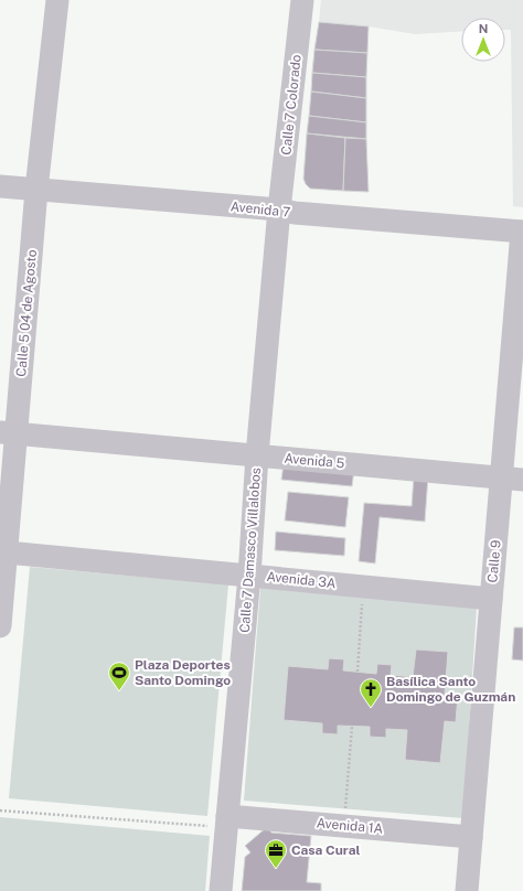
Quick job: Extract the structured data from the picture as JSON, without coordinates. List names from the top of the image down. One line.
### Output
{"streets":{"street":["Calle 7 Colorado","Avenida 7","Calle 5 04 de Agosto","Avenida 5","Calle 7 Damasco Villalobos","Calle 9","Avenida 3A","Avenida 1A"]},"crossings":[["Calle 7 Colorado","Avenida 7"],["Calle 7 Colorado","Calle 7 Damasco Villalobos"],["Avenida 7","Calle 5 04 de Agosto"],["Avenida 7","Calle 7 Damasco Villalobos"],["Avenida 7","Calle 9"],["Calle 5 04 de Agosto","Avenida 5"],["Calle 5 04 de Agosto","Avenida 3A"],["Avenida 5","Calle 7 Damasco Villalobos"],["Avenida 5","Calle 9"],["Calle 7 Damasco Villalobos","Avenida 3A"],["Calle 7 Damasco Villalobos","Avenida 1A"],["Calle 9","Avenida 3A"],["Calle 9","Avenida 1A"]],"places":{"sports":["Plaza Deportes Santo Domingo"],"church":["Basílica Santo Domingo de Guzmán"],"office":["Casa Cural"]},"north":"top"}
